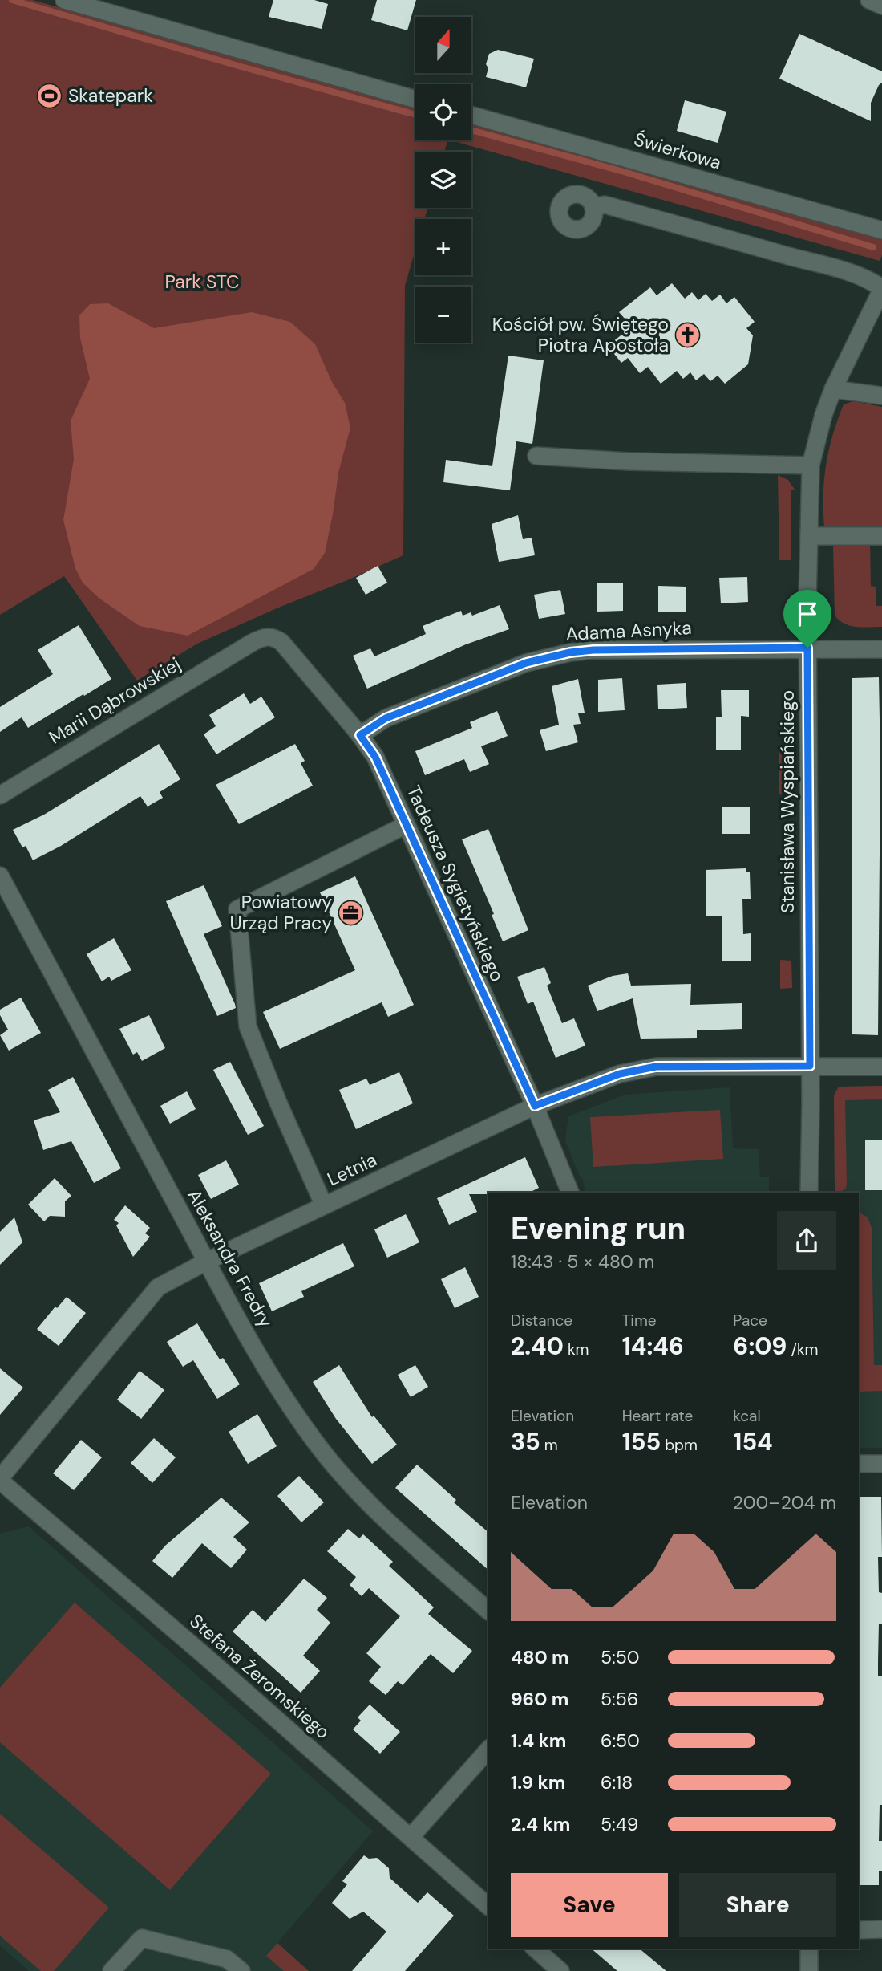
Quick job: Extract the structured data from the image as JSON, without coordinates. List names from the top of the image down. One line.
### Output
{"streets":{"street":["Świerkowa","Adama Asnyka","Marii Dąbrowskiej","Stanisława Wyspiańskiego","Tadeusza Sygietyńskiego","Letnia","Aleksandra Fredry","Stefana Żeromskiego"]},"crossings":[["Adama Asnyka","Stanisława Wyspiańskiego"],["Adama Asnyka","Tadeusza Sygietyńskiego"],["Marii Dąbrowskiej","Tadeusza Sygietyńskiego"],["Stanisława Wyspiańskiego","Letnia"],["Tadeusza Sygietyńskiego","Letnia"],["Letnia","Aleksandra Fredry"],["Letnia","Stefana Żeromskiego"]],"parks":["Park STC"],"places":{"sports":["Skatepark"],"church":["Kościół pw. Świętego Piotra Apostoła"],"office":["Powiatowy Urząd Pracy"]},"north":"top","page":{"map_buttons":["+","−"],"heading":["Evening run","18:43 · 5 × 480 m"],"stats":[["Distance","2.40 km"],["Time","14:46"],["Pace","6:09 /km"],["Elevation","35 m"],["Heart rate","155 bpm"],["kcal","154"]],"chart":["Elevation","200–204 m"],"list":[{"name":"480 m","note":"5:50"},{"name":"960 m","note":"5:56"},{"name":"1.4 km","note":"6:50"},{"name":"1.9 km","note":"6:18"},{"name":"2.4 km","note":"5:49"}],"buttons":["Save","Share"]}}
